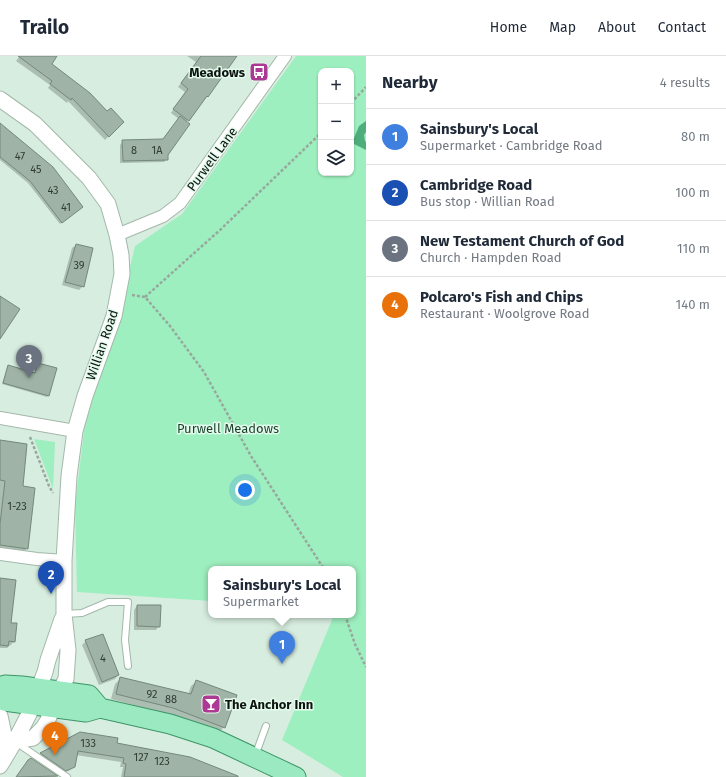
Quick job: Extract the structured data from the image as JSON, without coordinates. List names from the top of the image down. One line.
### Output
{"streets":{"street":["Purwell Lane","Willian Road"]},"crossings":[["Purwell Lane","Willian Road"]],"parks":["Purwell Meadows"],"places":{"bus stop":["Meadows"],"bar":["The Anchor Inn"]},"house_numbers":["8","1A","47","45","43","41","39","1-23","4","92","88","133","127","123"],"page":{"header":"Trailo","nav":["Home","Map","About","Contact"],"heading":["Nearby","4 results"],"map_buttons":["+","−"],"list":[{"mark":"1","name":"Sainsbury's Local","note":"Supermarket · Cambridge Road","value":"80 m"},{"mark":"2","name":"Cambridge Road","note":"Bus stop · Willian Road","value":"100 m"},{"mark":"3","name":"New Testament Church of God","note":"Church · Hampden Road","value":"110 m"},{"mark":"4","name":"Polcaro's Fish and Chips","note":"Restaurant · Woolgrove Road","value":"140 m"}],"pins":["3","2","1","4"],"popup":["Sainsbury's Local","Supermarket"]}}
